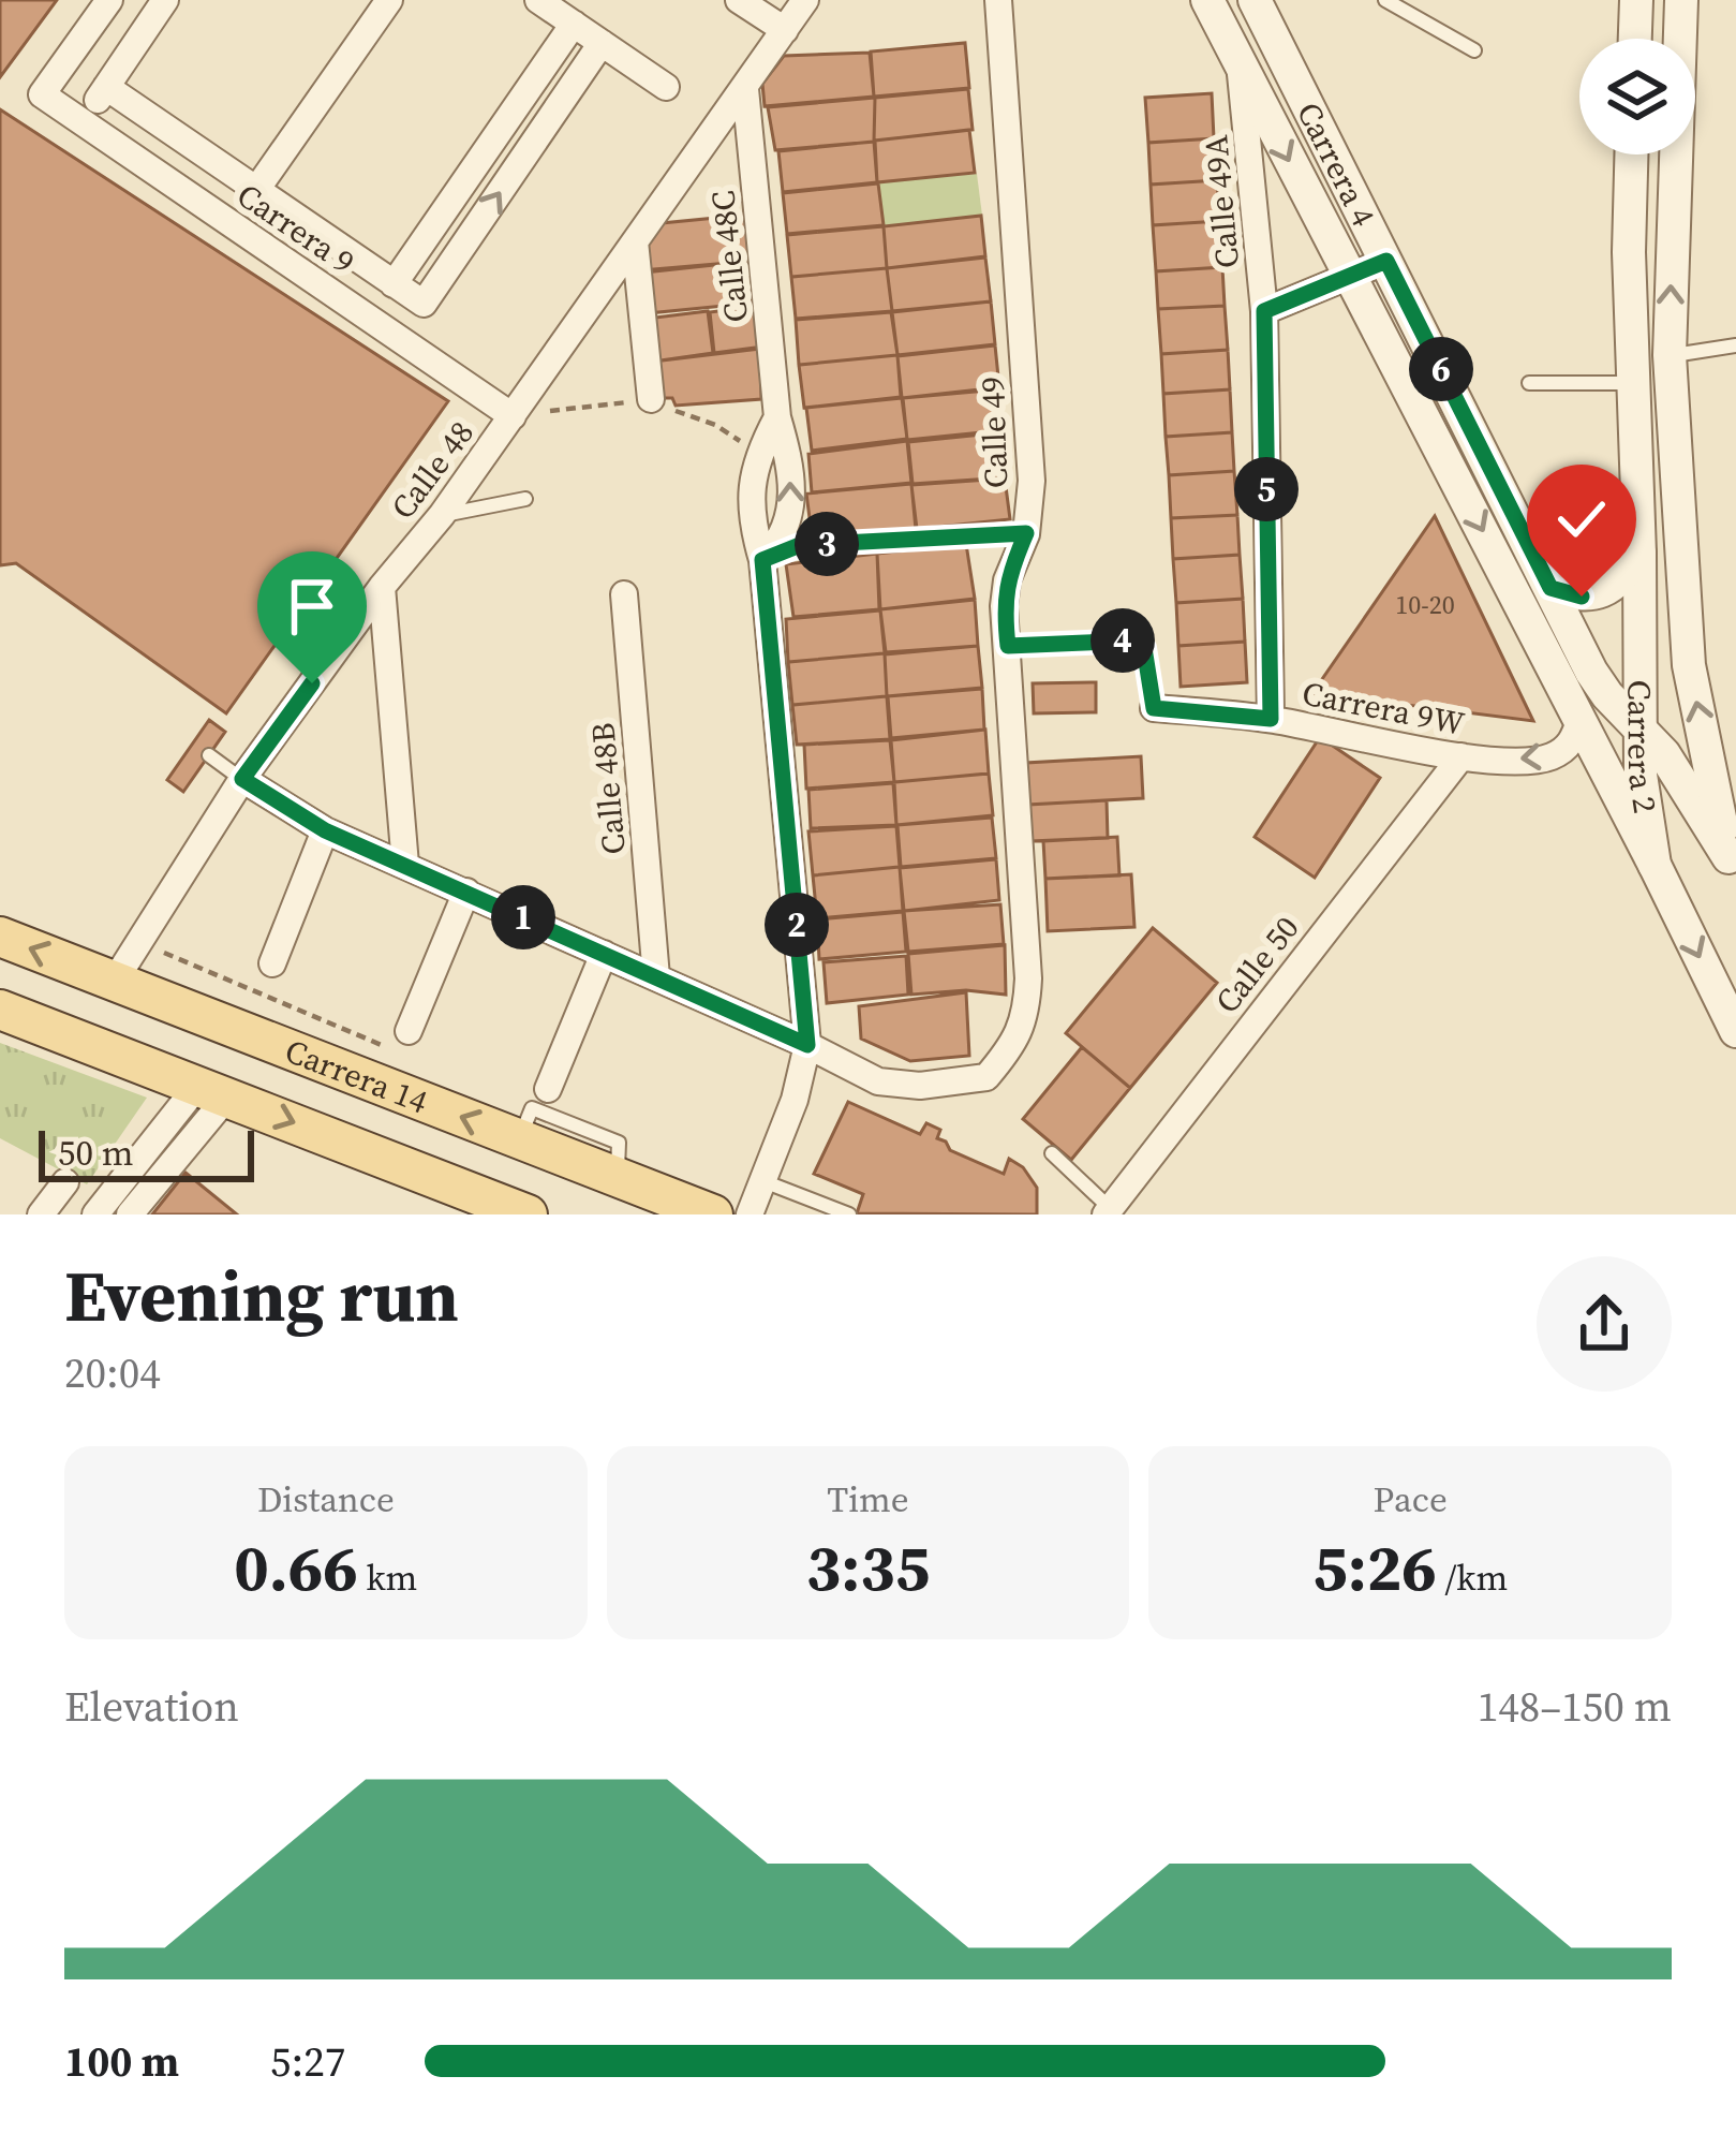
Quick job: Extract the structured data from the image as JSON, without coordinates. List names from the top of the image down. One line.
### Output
{"streets":{"main road":["Carrera 14"],"street":["Carrera 4","Calle 49A","Carrera 9","Calle 48C","Calle 49","Calle 48","Carrera 9W","Carrera 2","Calle 48B","Calle 50"]},"crossings":[["Carrera 4","Carrera 2"],["Calle 49A","Carrera 9W"],["Carrera 9","Calle 48"],["Calle 48C","Calle 49"],["Calle 48C","Calle 48"],["Calle 48","Carrera 14"],["Carrera 9W","Calle 50"]],"house_numbers":["10-20"],"scale_bar":"50 m","page":{"pins":["6","5","3","4","1","2"],"scale":"50 m","heading":["Evening run","20:04"],"stats":[["Distance","0.66 km"],["Time","3:35"],["Pace","5:26 /km"]],"chart":["Elevation","148–150 m"],"list":[{"name":"100 m","note":"5:27"}]}}
